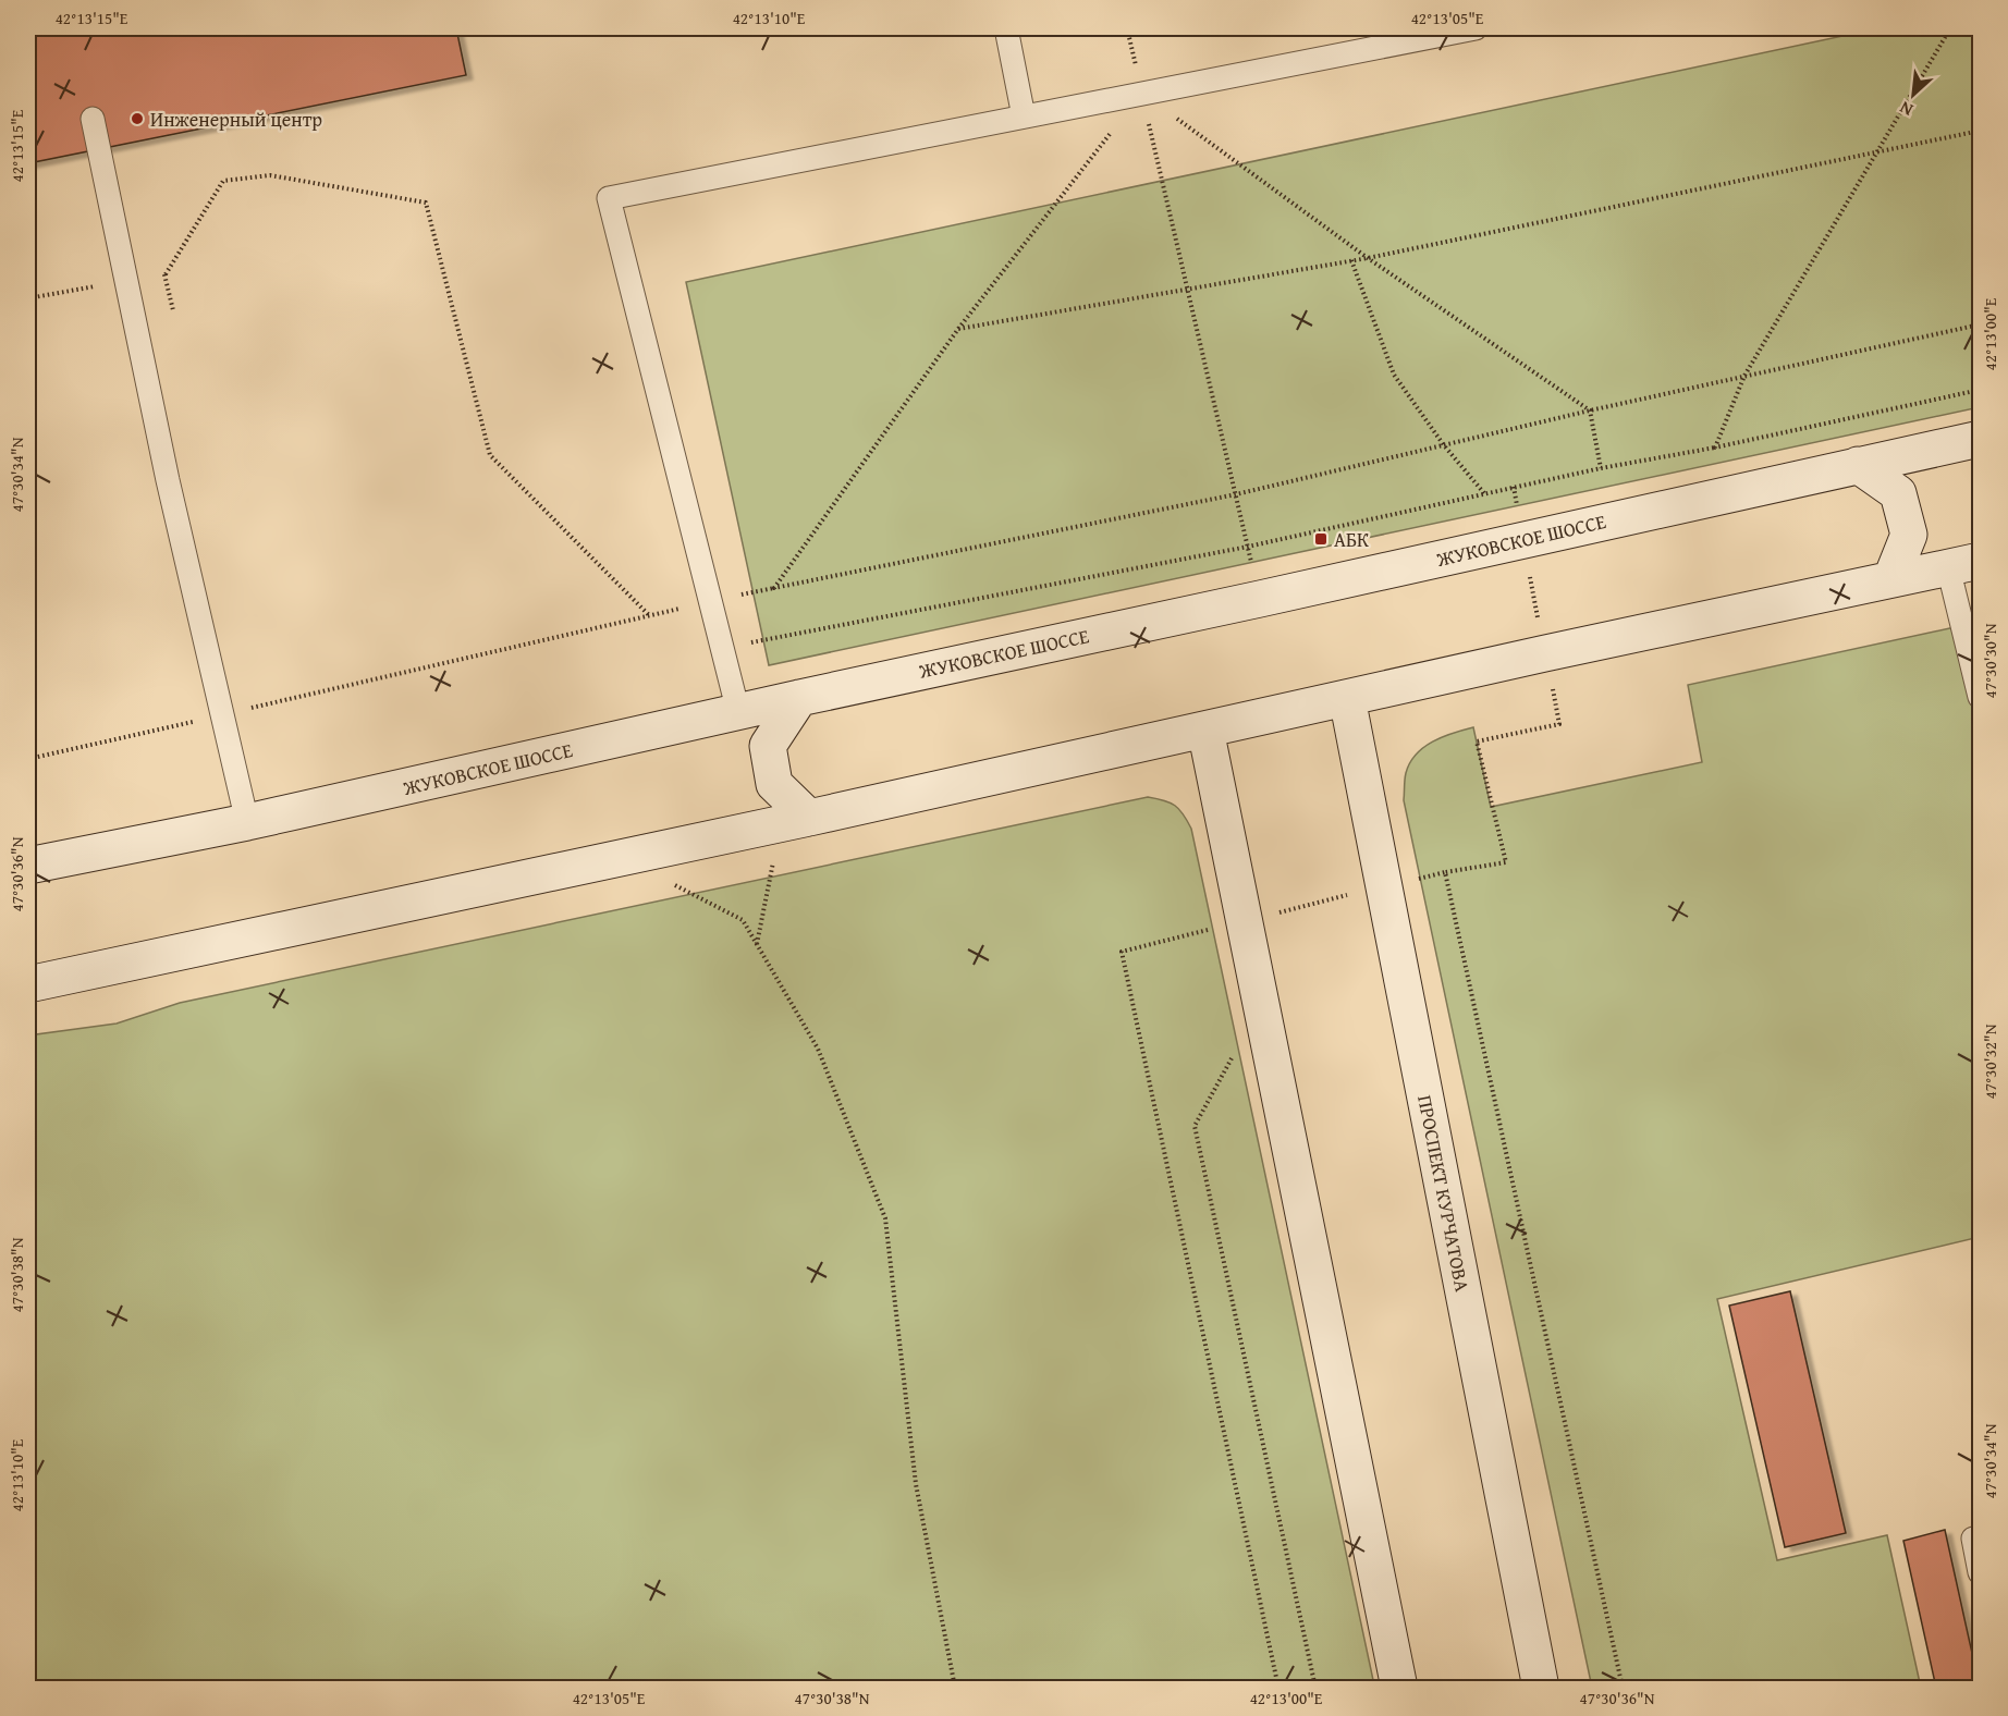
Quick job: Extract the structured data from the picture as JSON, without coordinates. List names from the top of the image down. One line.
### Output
{"streets":{"main road":["ЖУКОВСКОЕ ШОССЕ","ПРОСПЕКТ КУРЧАТОВА"]},"places":{"other":["Инженерный центр"],"transit":["АБК"]},"north":"bottom left","coordinates":["42°13'15\"E","42°13'10\"E","42°13'05\"E","42°13'00\"E","47°30'34\"N","47°30'30\"N","47°30'36\"N","47°30'32\"N","47°30'38\"N"]}
